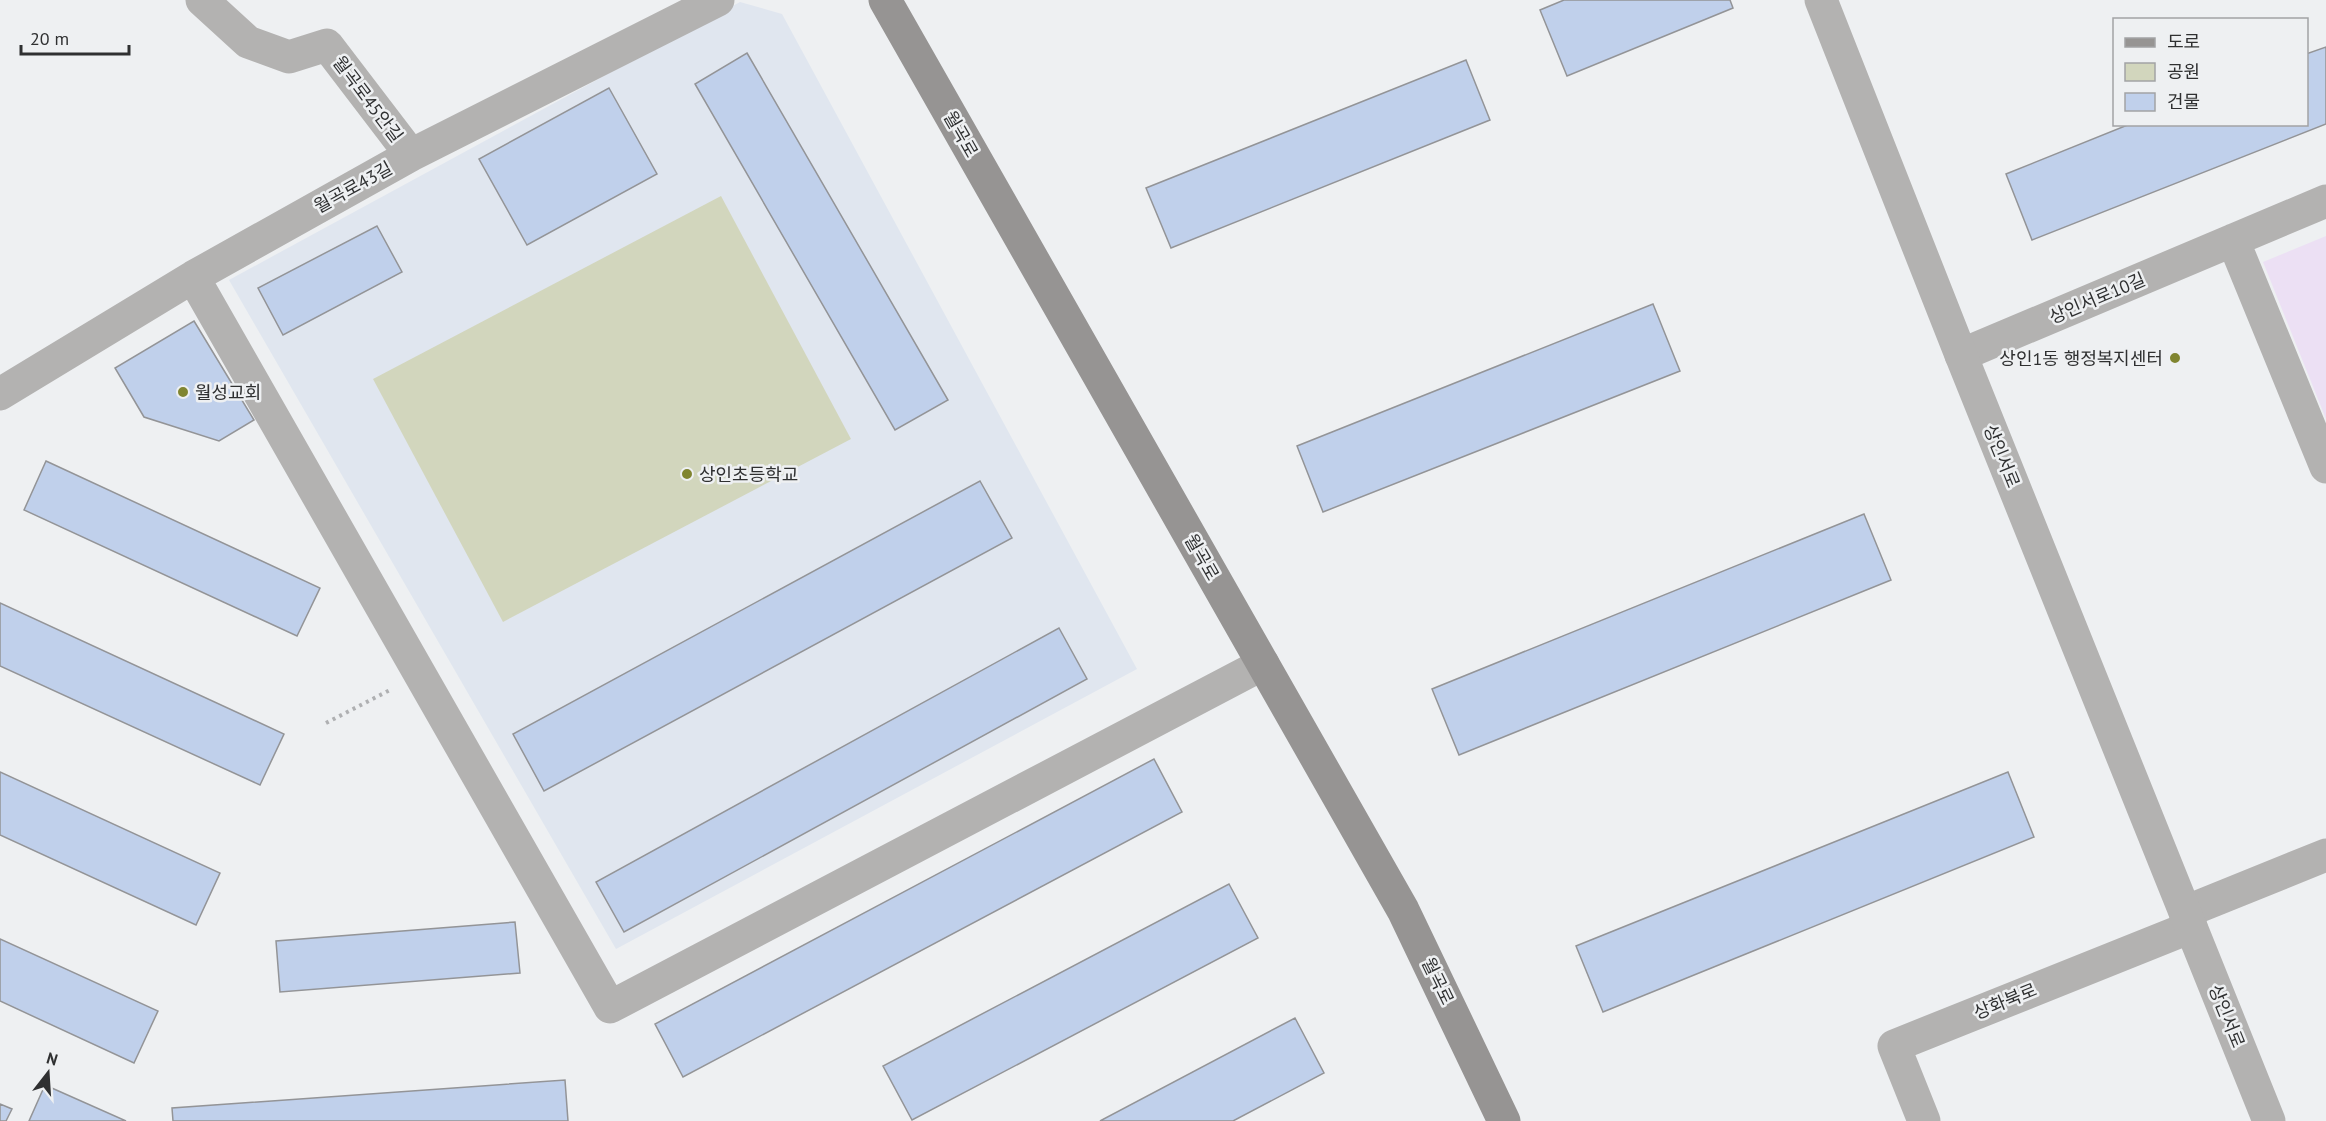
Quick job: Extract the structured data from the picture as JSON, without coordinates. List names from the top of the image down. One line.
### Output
{"streets":{"main road":["월곡로"],"street":["월곡로45안길","월곡로43길","상인서로10길","상인서로","상화북로"]},"crossings":[["월곡로45안길","월곡로43길"],["상인서로10길","상인서로"],["상인서로","상화북로"]],"places":["상인1동 행정복지센터","월성교회","상인초등학교"],"legend":["도로","공원","건물"],"scale_bar":"20 m","north":"top"}
